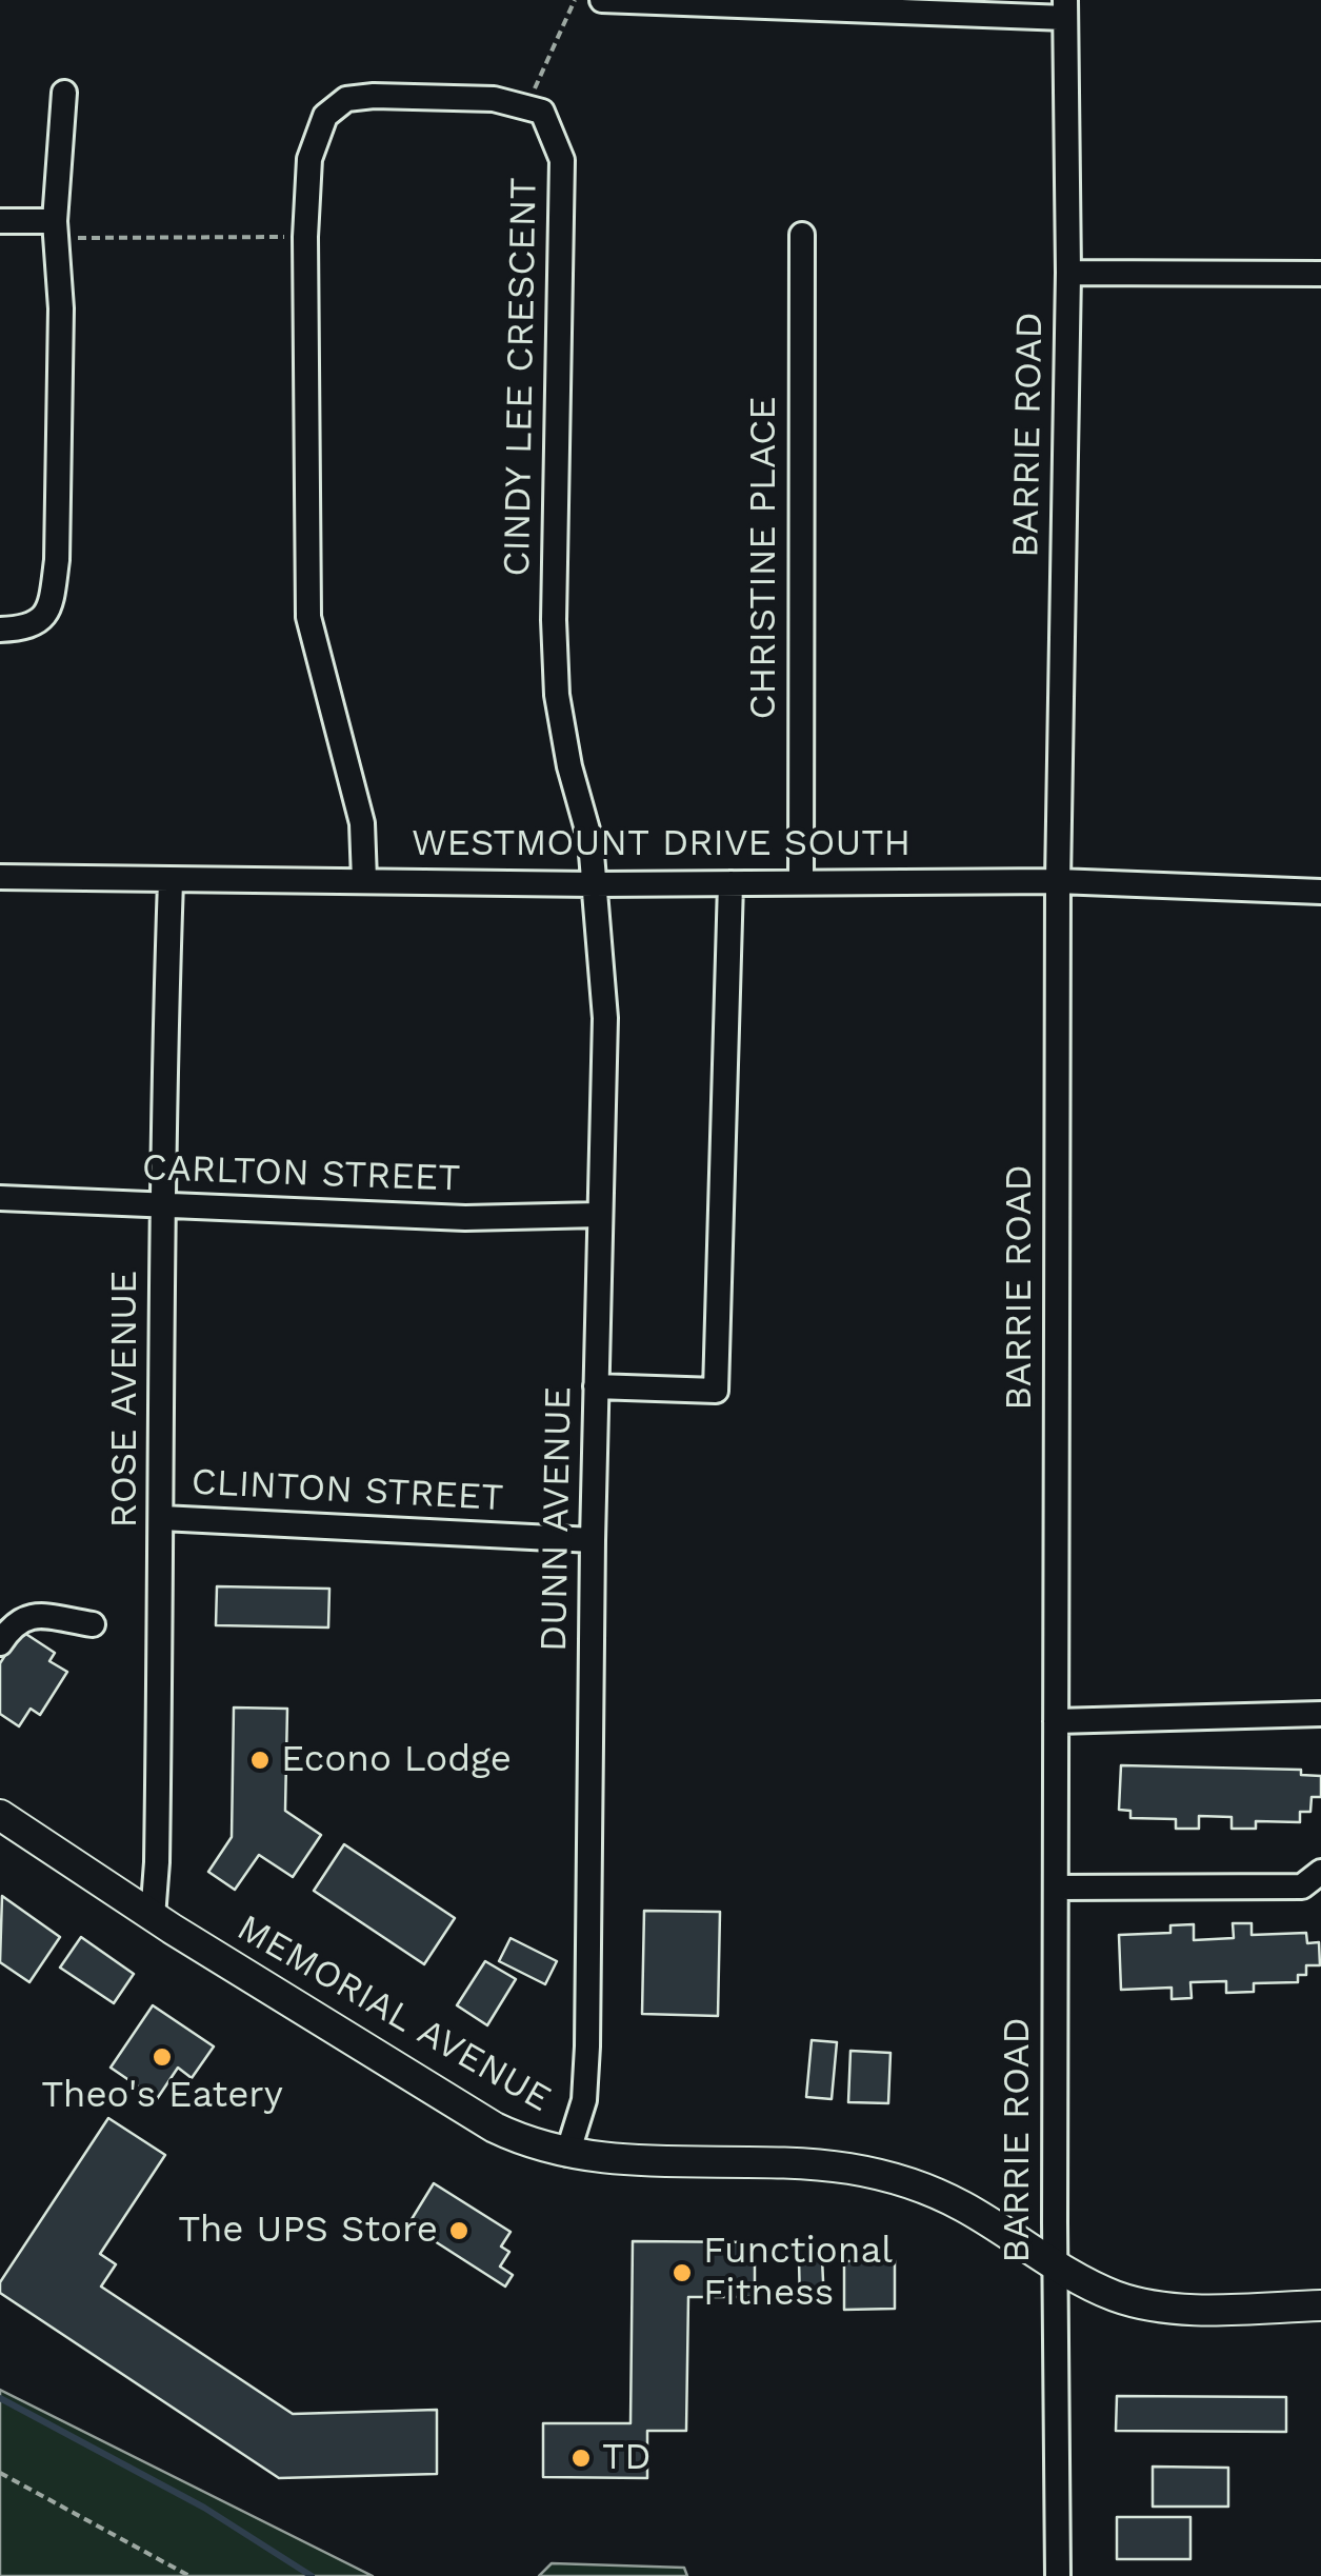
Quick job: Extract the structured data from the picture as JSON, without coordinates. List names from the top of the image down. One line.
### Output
{"streets":{"main road":["MEMORIAL AVENUE"],"street":["CINDY LEE CRESCENT","BARRIE ROAD","CHRISTINE PLACE","WESTMOUNT DRIVE SOUTH","CARLTON STREET","ROSE AVENUE","CLINTON STREET","DUNN AVENUE"]},"crossings":[["CINDY LEE CRESCENT","WESTMOUNT DRIVE SOUTH"],["CINDY LEE CRESCENT","DUNN AVENUE"],["BARRIE ROAD","WESTMOUNT DRIVE SOUTH"],["BARRIE ROAD","MEMORIAL AVENUE"],["CHRISTINE PLACE","WESTMOUNT DRIVE SOUTH"],["WESTMOUNT DRIVE SOUTH","ROSE AVENUE"],["WESTMOUNT DRIVE SOUTH","DUNN AVENUE"],["CARLTON STREET","ROSE AVENUE"],["CARLTON STREET","DUNN AVENUE"],["ROSE AVENUE","CLINTON STREET"],["ROSE AVENUE","MEMORIAL AVENUE"],["CLINTON STREET","DUNN AVENUE"],["DUNN AVENUE","MEMORIAL AVENUE"]],"places":["Econo Lodge","Theo's Eatery","The UPS Store","Functional Fitness","TD"]}
